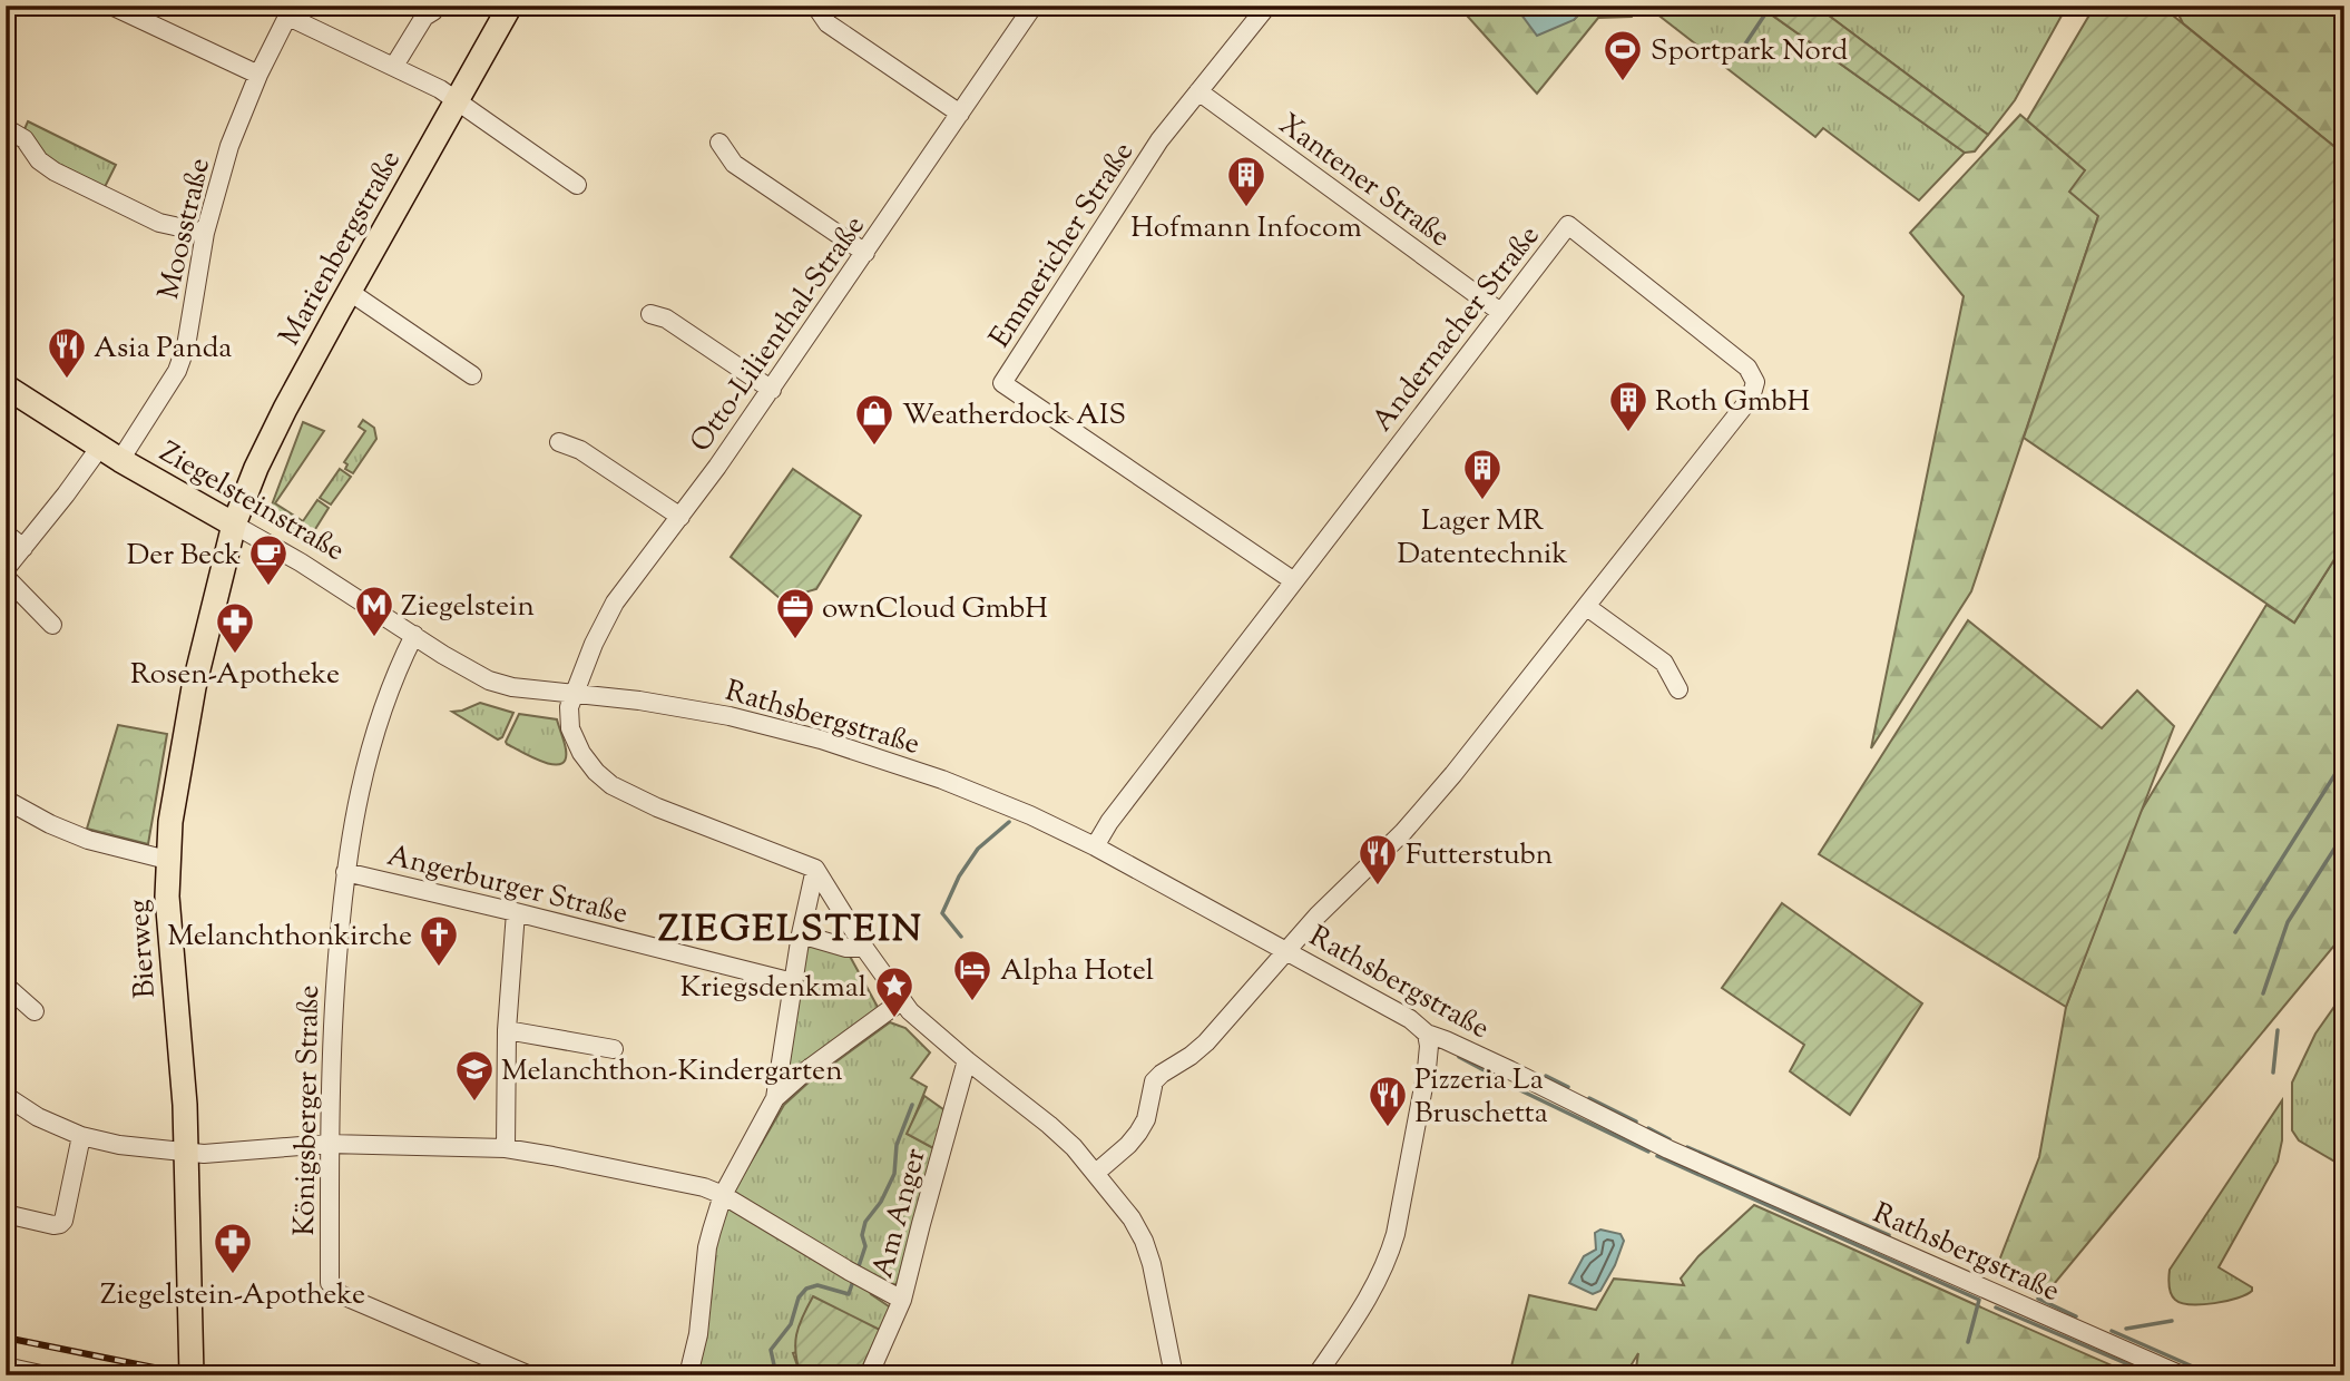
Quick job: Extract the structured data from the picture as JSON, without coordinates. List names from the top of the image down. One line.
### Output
{"streets":{"main road":["Marienbergstraße","Ziegelsteinstraße","Bierweg"],"street":["Xantener Straße","Moosstraße","Emmericher Straße","Andernacher Straße","Otto-Lilienthal-Straße","Rathsbergstraße","Angerburger Straße","Königsberger Straße","Am Anger"]},"crossings":[["Xantener Straße","Emmericher Straße"],["Xantener Straße","Andernacher Straße"],["Moosstraße","Ziegelsteinstraße"],["Emmericher Straße","Andernacher Straße"],["Marienbergstraße","Ziegelsteinstraße"],["Marienbergstraße","Bierweg"],["Andernacher Straße","Rathsbergstraße"],["Otto-Lilienthal-Straße","Ziegelsteinstraße"],["Otto-Lilienthal-Straße","Rathsbergstraße"],["Ziegelsteinstraße","Rathsbergstraße"],["Ziegelsteinstraße","Bierweg"],["Ziegelsteinstraße","Königsberger Straße"],["Angerburger Straße","Königsberger Straße"]],"districts":["ZIEGELSTEIN"],"places":{"sports":["Sportpark Nord"],"building":["Hofmann Infocom","Roth GmbH","Lager MR Datentechnik"],"restaurant":["Asia Panda","Futterstubn","Pizzeria La Bruschetta"],"shop":["Weatherdock AIS"],"cafe":["Der Beck"],"metro station":["Ziegelstein"],"office":["ownCloud GmbH"],"pharmacy":["Rosen-Apotheke","Ziegelstein-Apotheke"],"church":["Melanchthonkirche"],"hotel":["Alpha Hotel"],"place":["Kriegsdenkmal"],"school or university":["Melanchthon-Kindergarten"]}}
